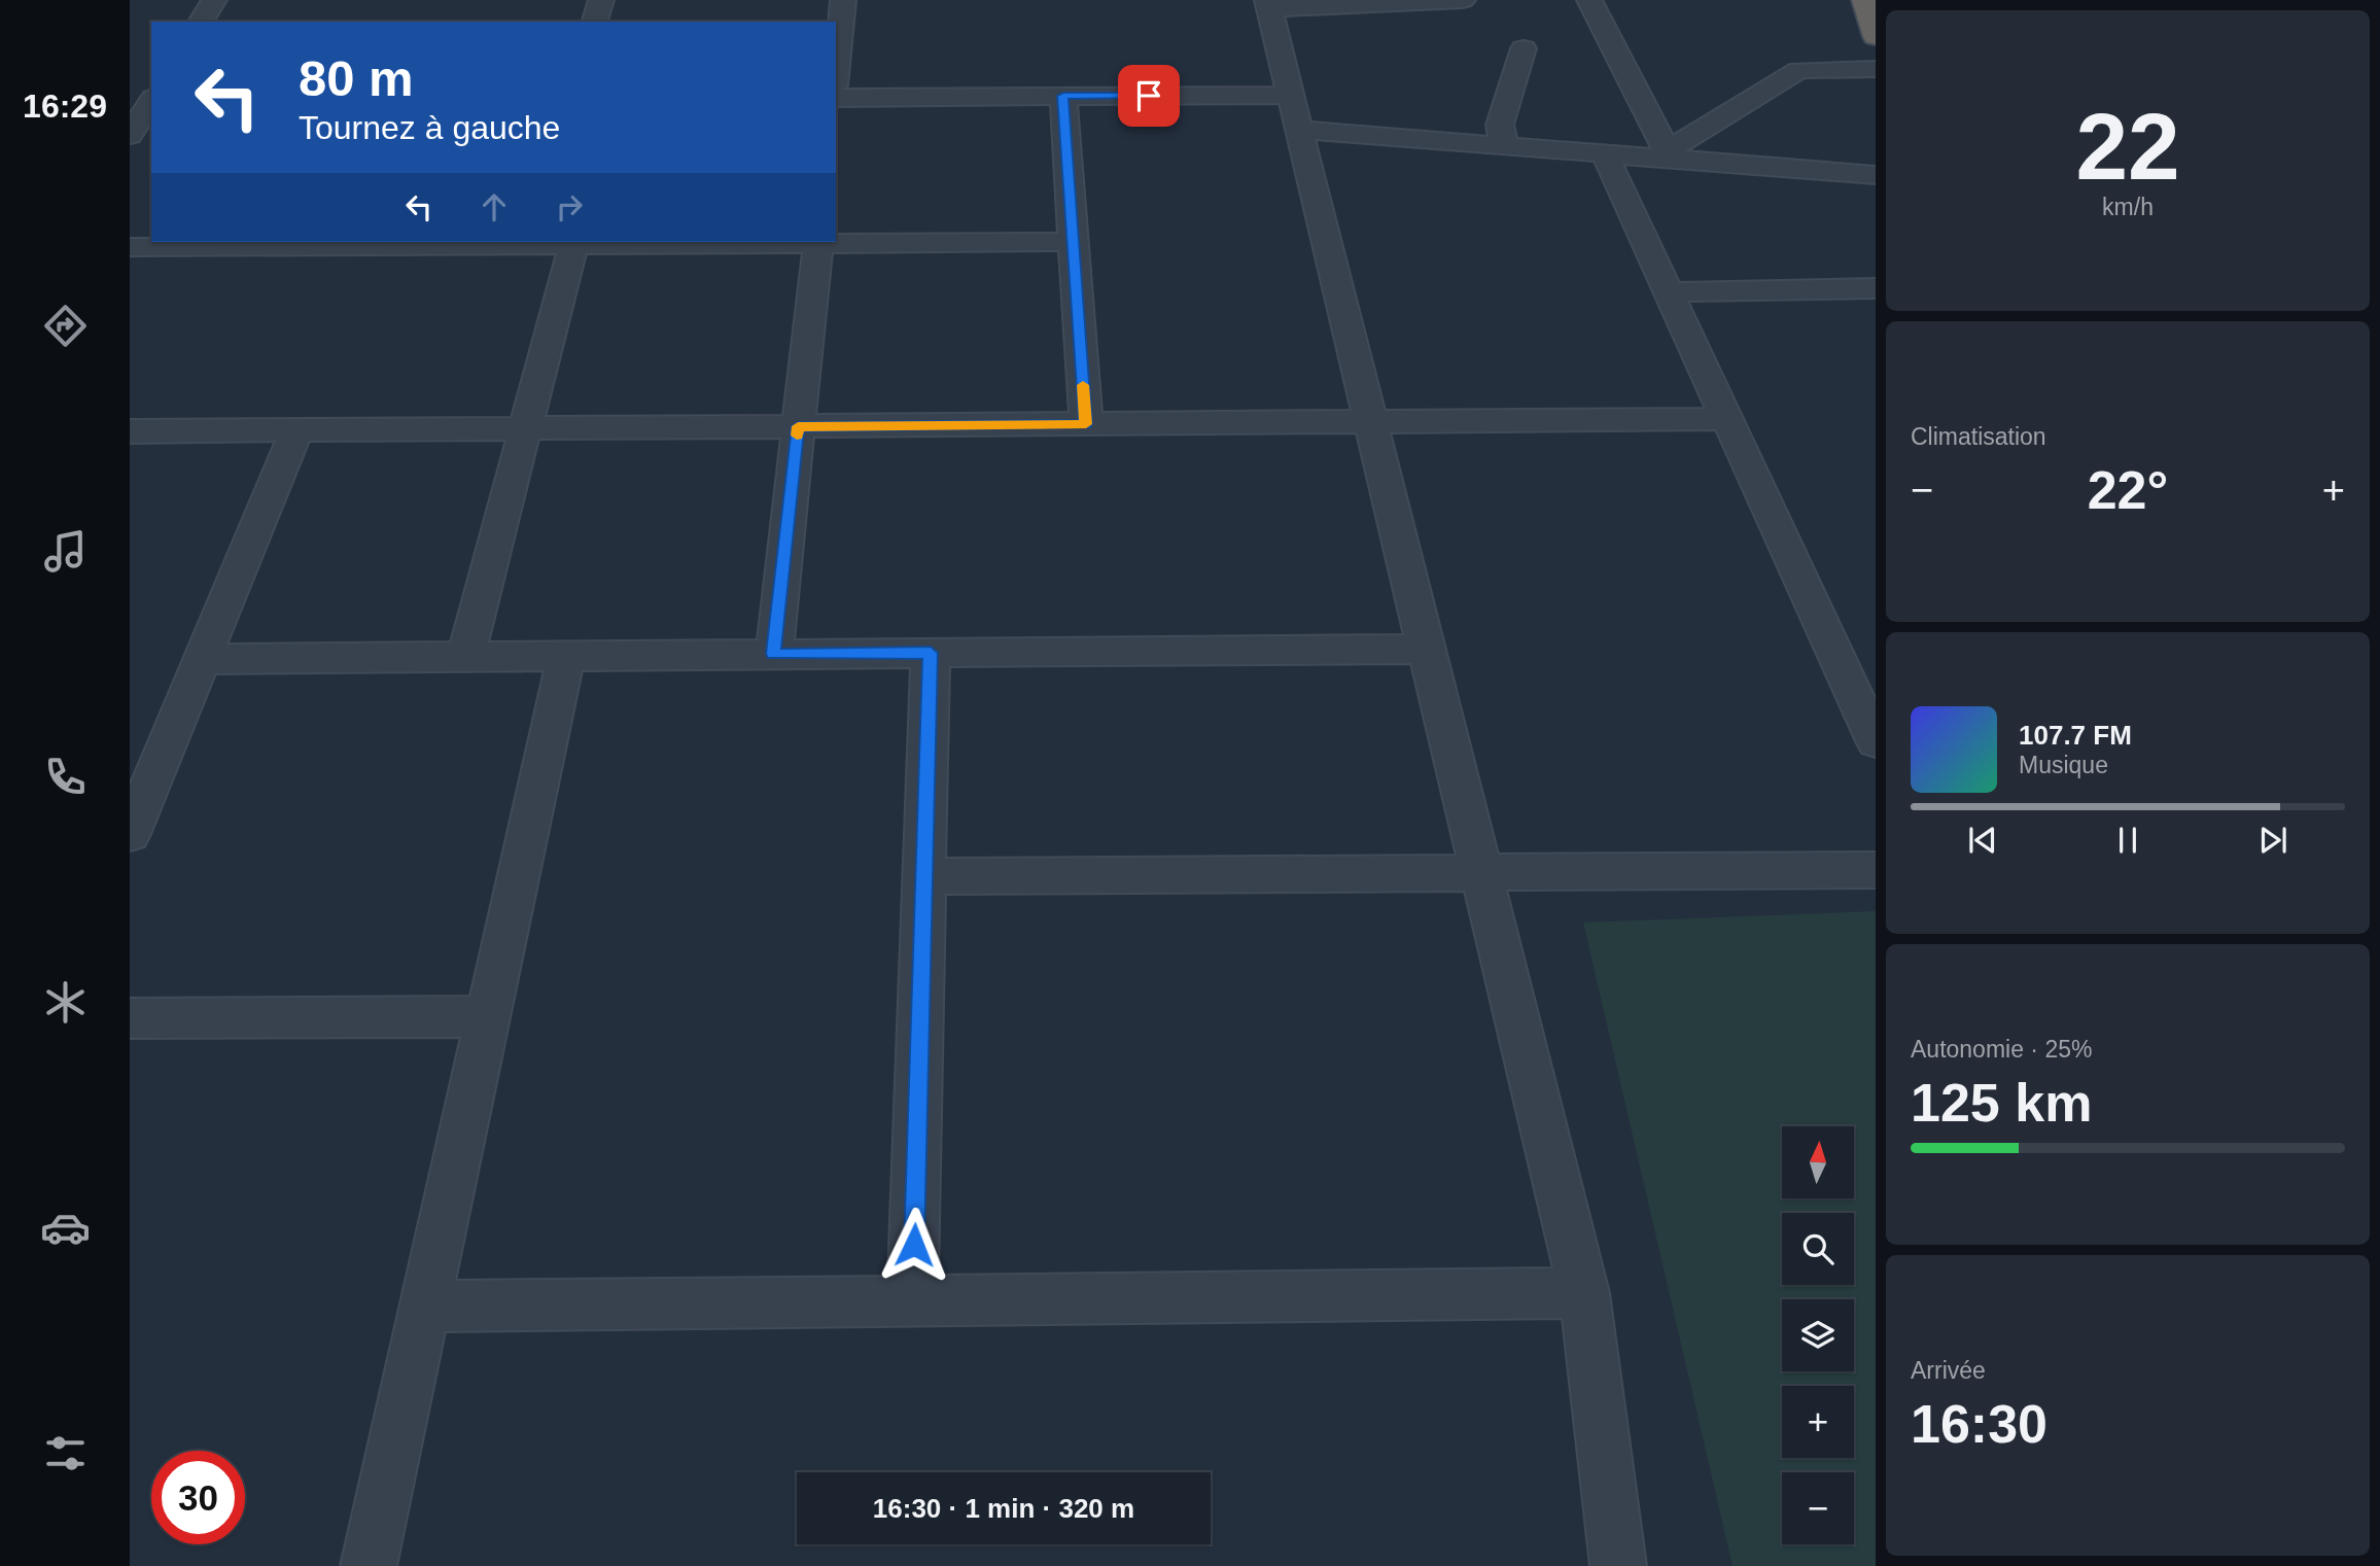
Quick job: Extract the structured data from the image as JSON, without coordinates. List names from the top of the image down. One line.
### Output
{"north":"top","page":{"tabs":"16:29","tile":[["22","km/h"],"Climatisation",["Autonomie · 25%","125 km"],["Arrivée","16:30"]],"turn":["80 m","Tournez à gauche"],"heat":["−","22°","+"],"song":["107.7 FM","Musique"],"map_buttons":["+","−"],"limit":"30","trip":"16:30 · 1 min · 320 m"}}
